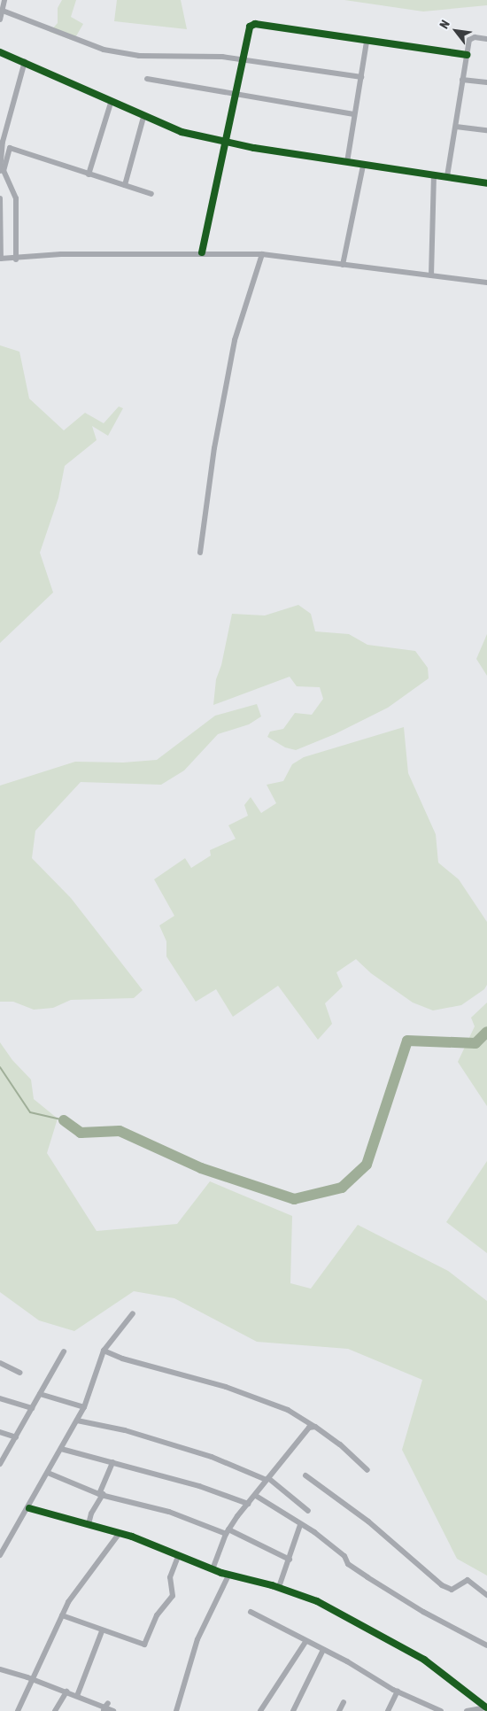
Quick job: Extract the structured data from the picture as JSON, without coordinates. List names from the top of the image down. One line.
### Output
{"north":"top left"}
